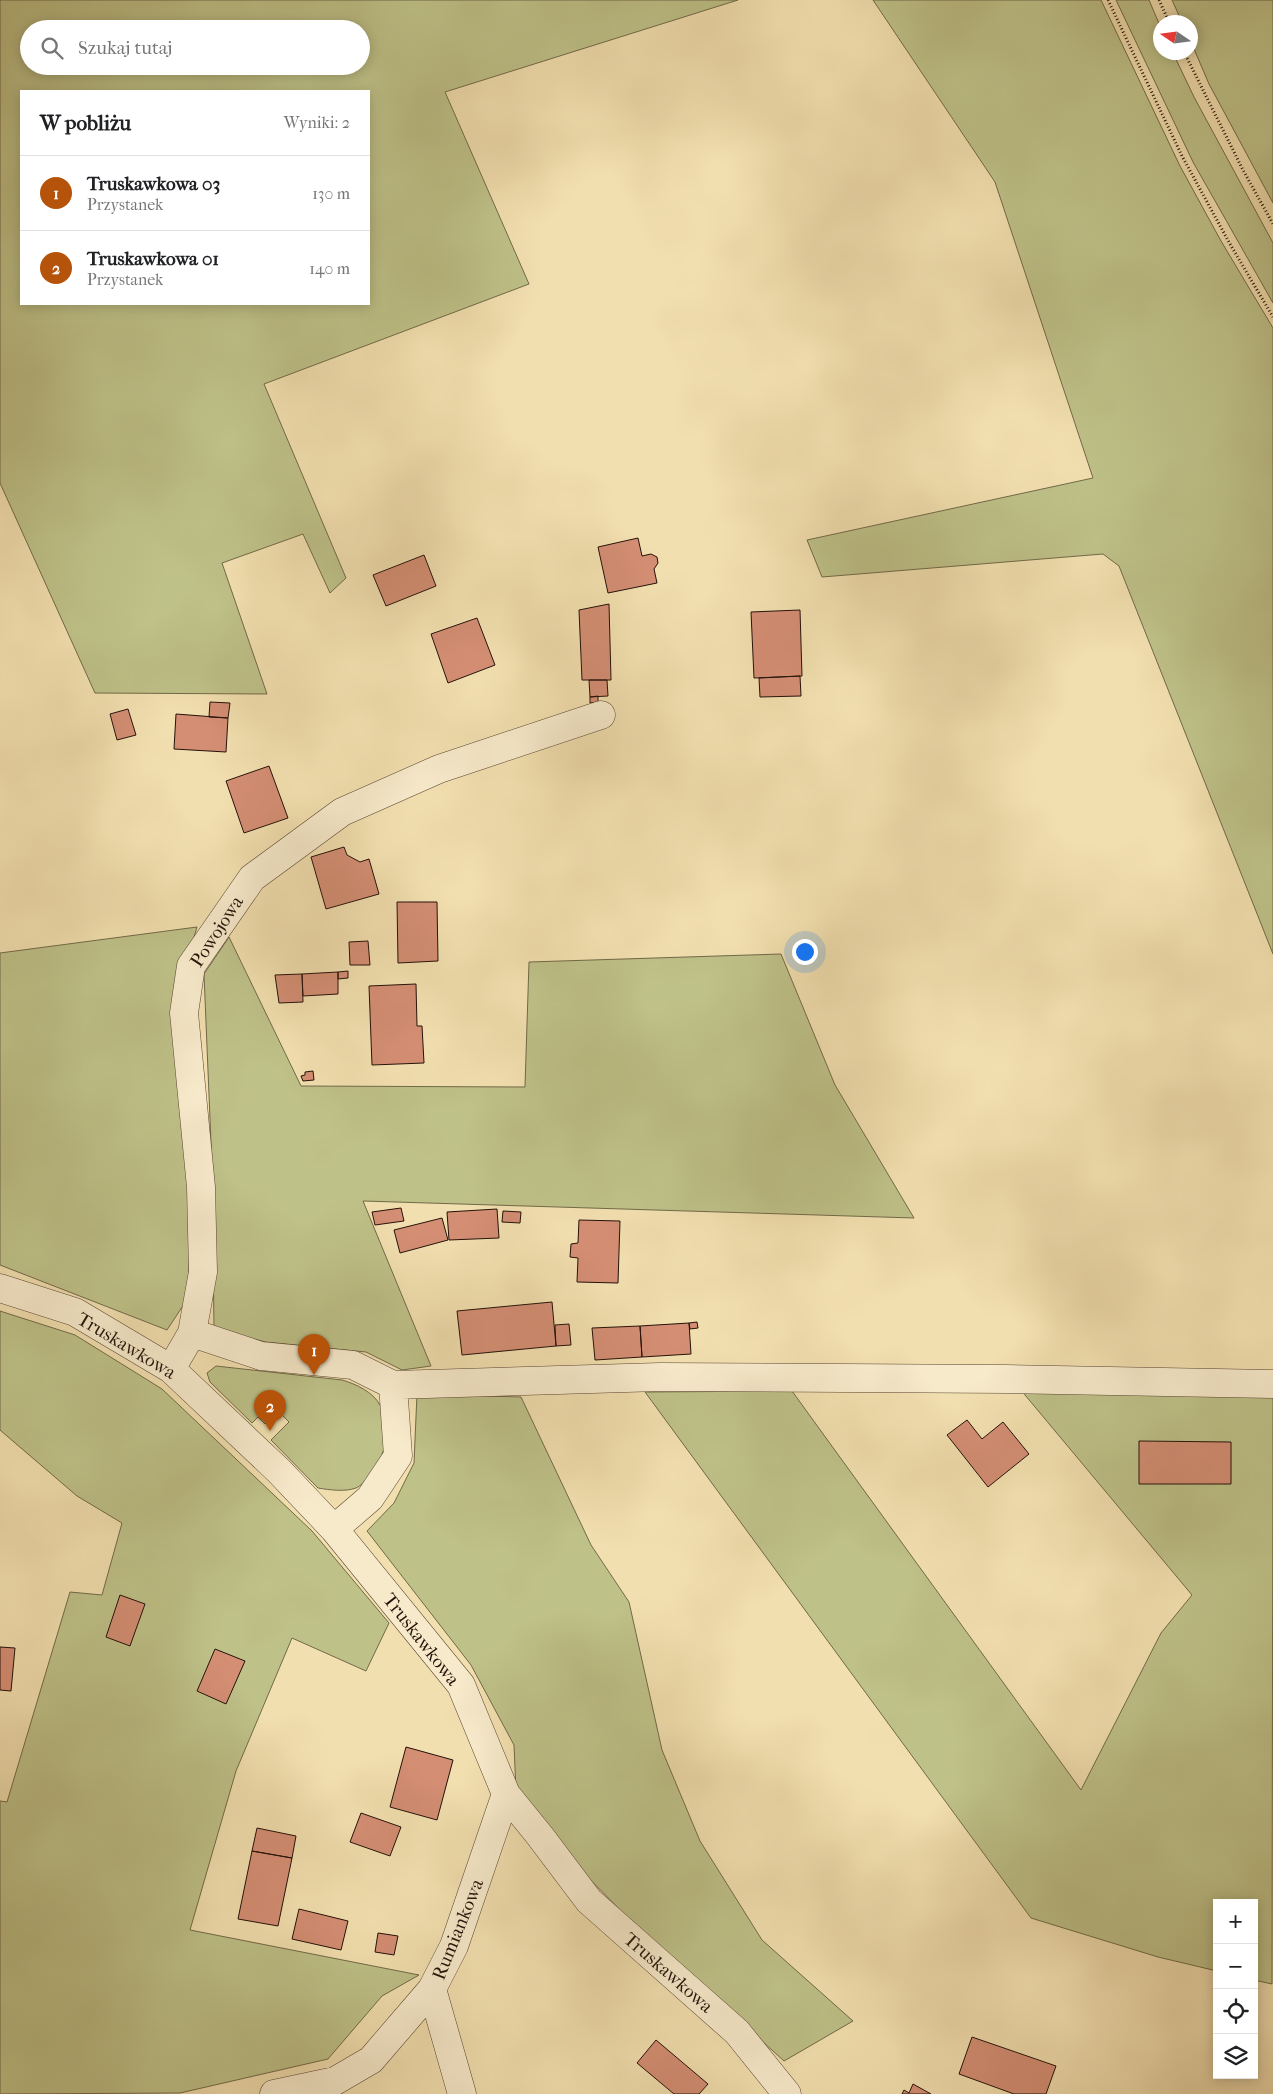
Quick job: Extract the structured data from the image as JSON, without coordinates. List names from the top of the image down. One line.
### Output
{"streets":{"street":["Powojowa","Truskawkowa","Rumiankowa"]},"crossings":[["Powojowa","Truskawkowa"],["Truskawkowa","Rumiankowa"]],"north":"left","page":{"search":"Szukaj tutaj","heading":["W pobliżu","Wyniki: 2"],"list":[{"mark":"1","name":"Truskawkowa 03","note":"Przystanek","value":"130 m"},{"mark":"2","name":"Truskawkowa 01","note":"Przystanek","value":"140 m"}],"pins":["1","2"],"map_buttons":["+","−"]}}
